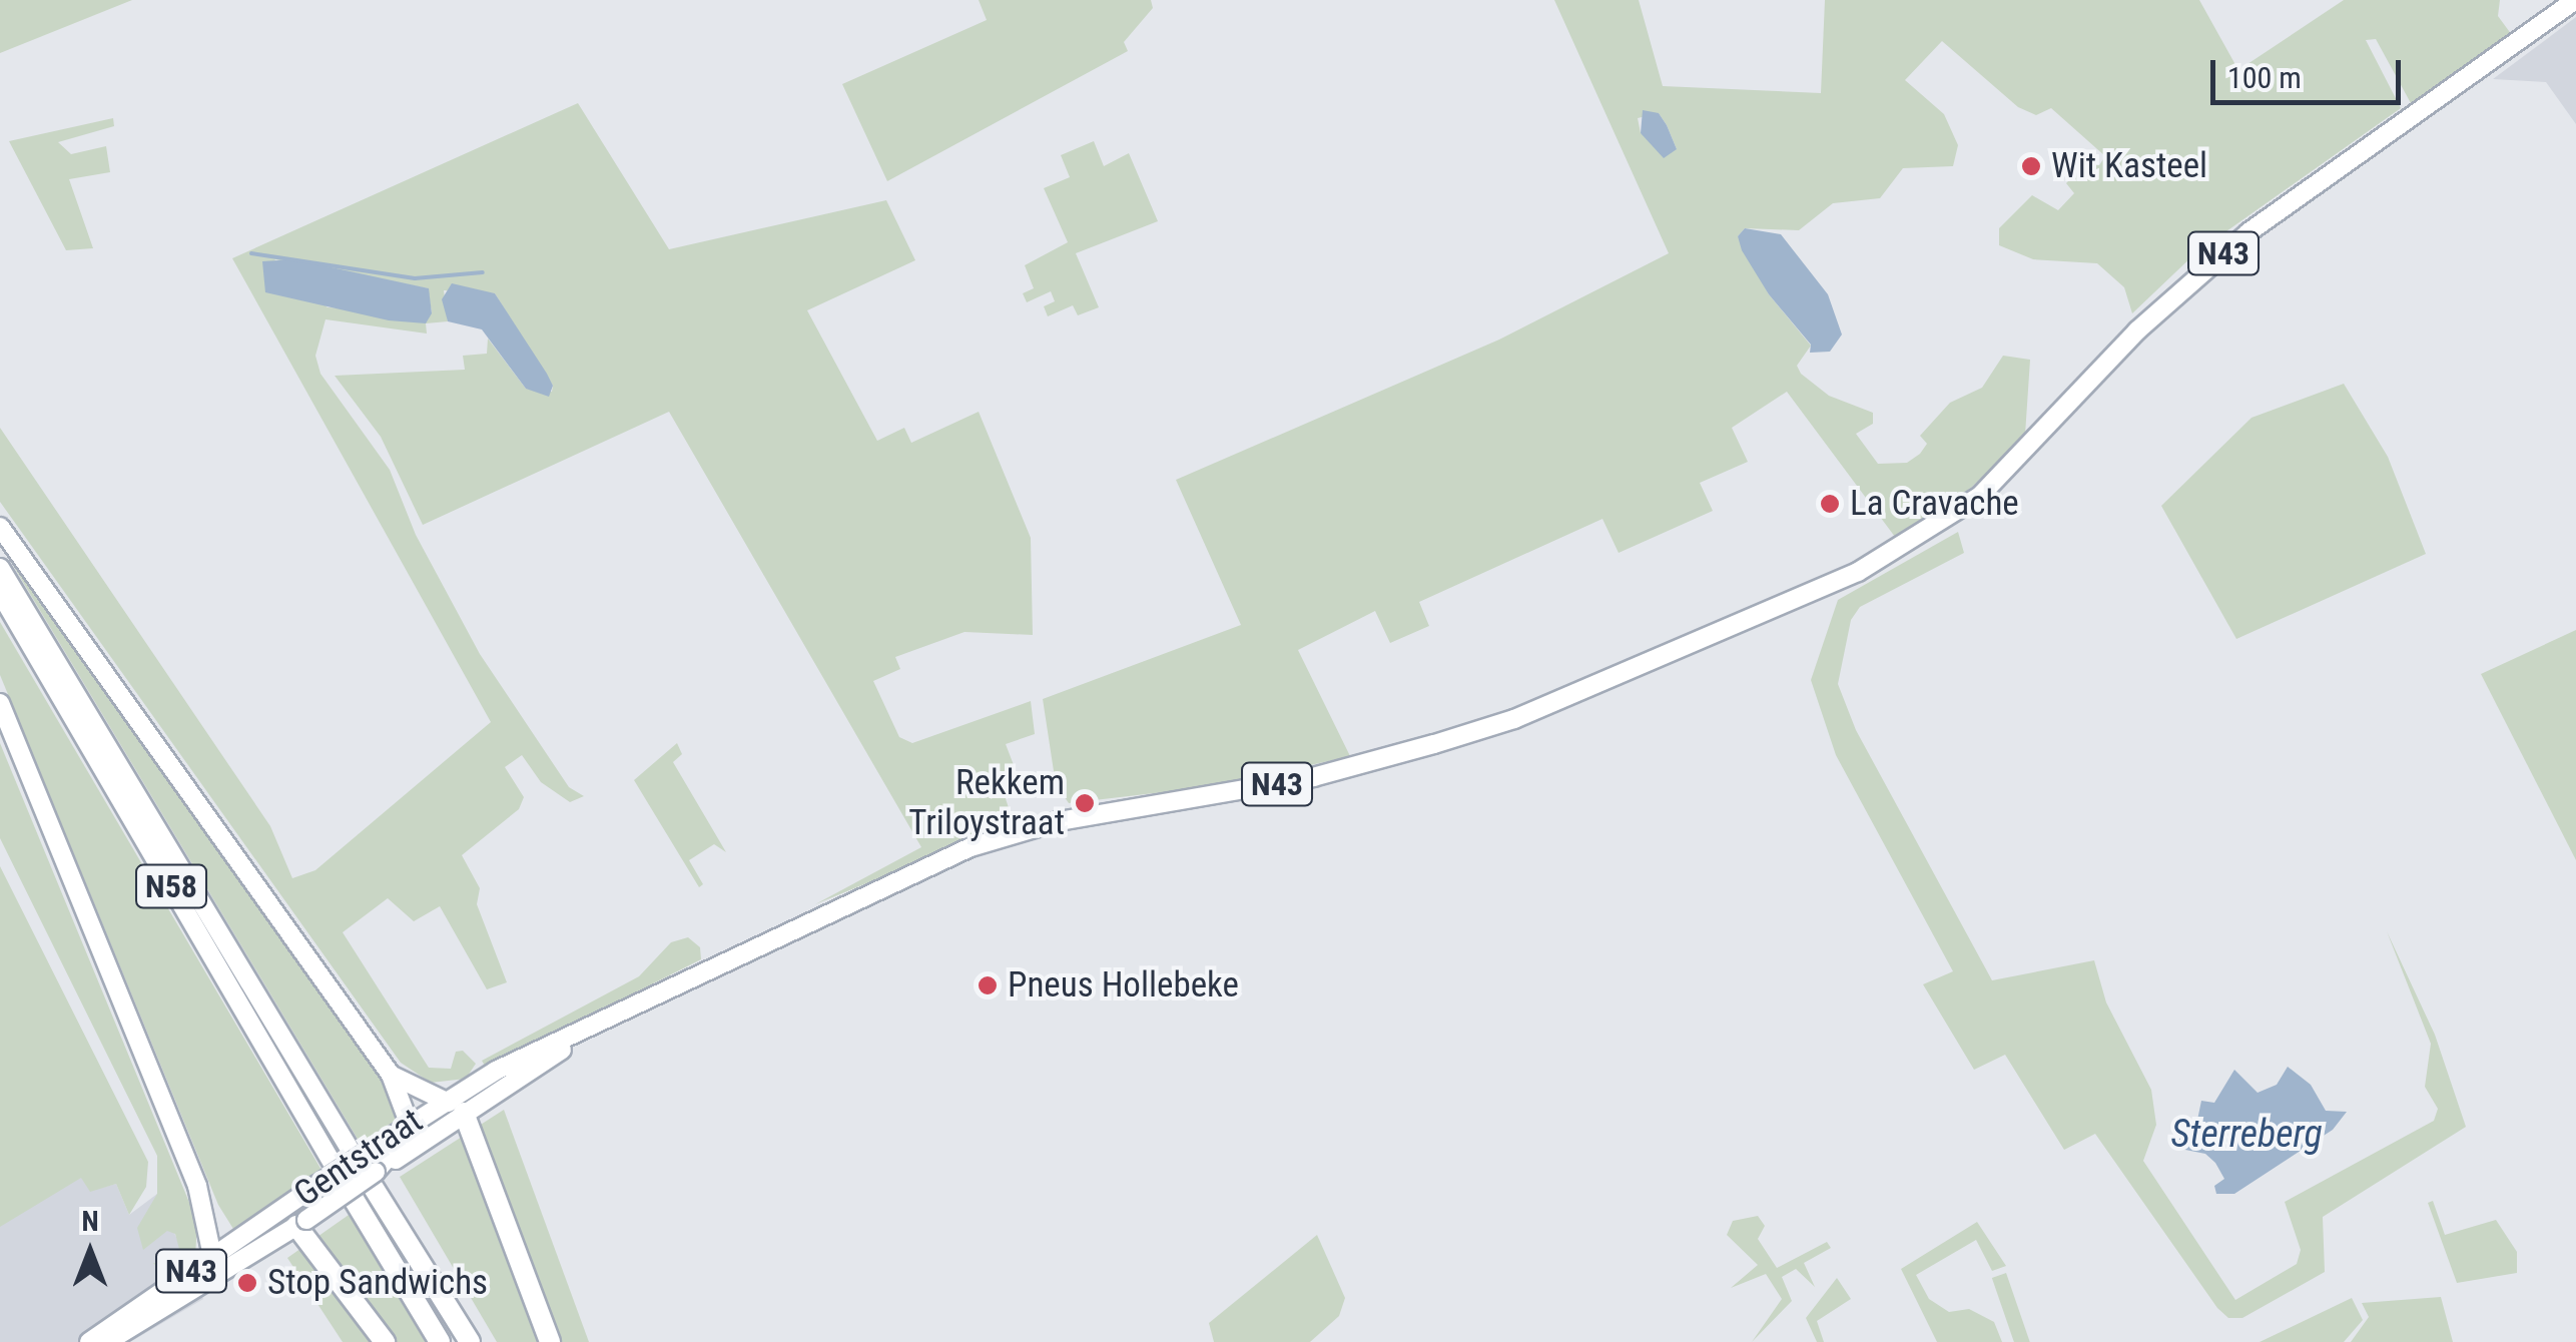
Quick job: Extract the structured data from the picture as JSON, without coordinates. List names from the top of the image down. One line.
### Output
{"streets":{"highway":["N58"],"main road":["N43","Gentstraat"]},"crossings":[["N43","N58"],["N43","Gentstraat"],["N58","Gentstraat"]],"water":["Sterreberg"],"places":["Wit Kasteel","La Cravache","Rekkem Triloystraat","Pneus Hollebeke","Stop Sandwichs"],"scale_bar":"100 m","north":"top"}
